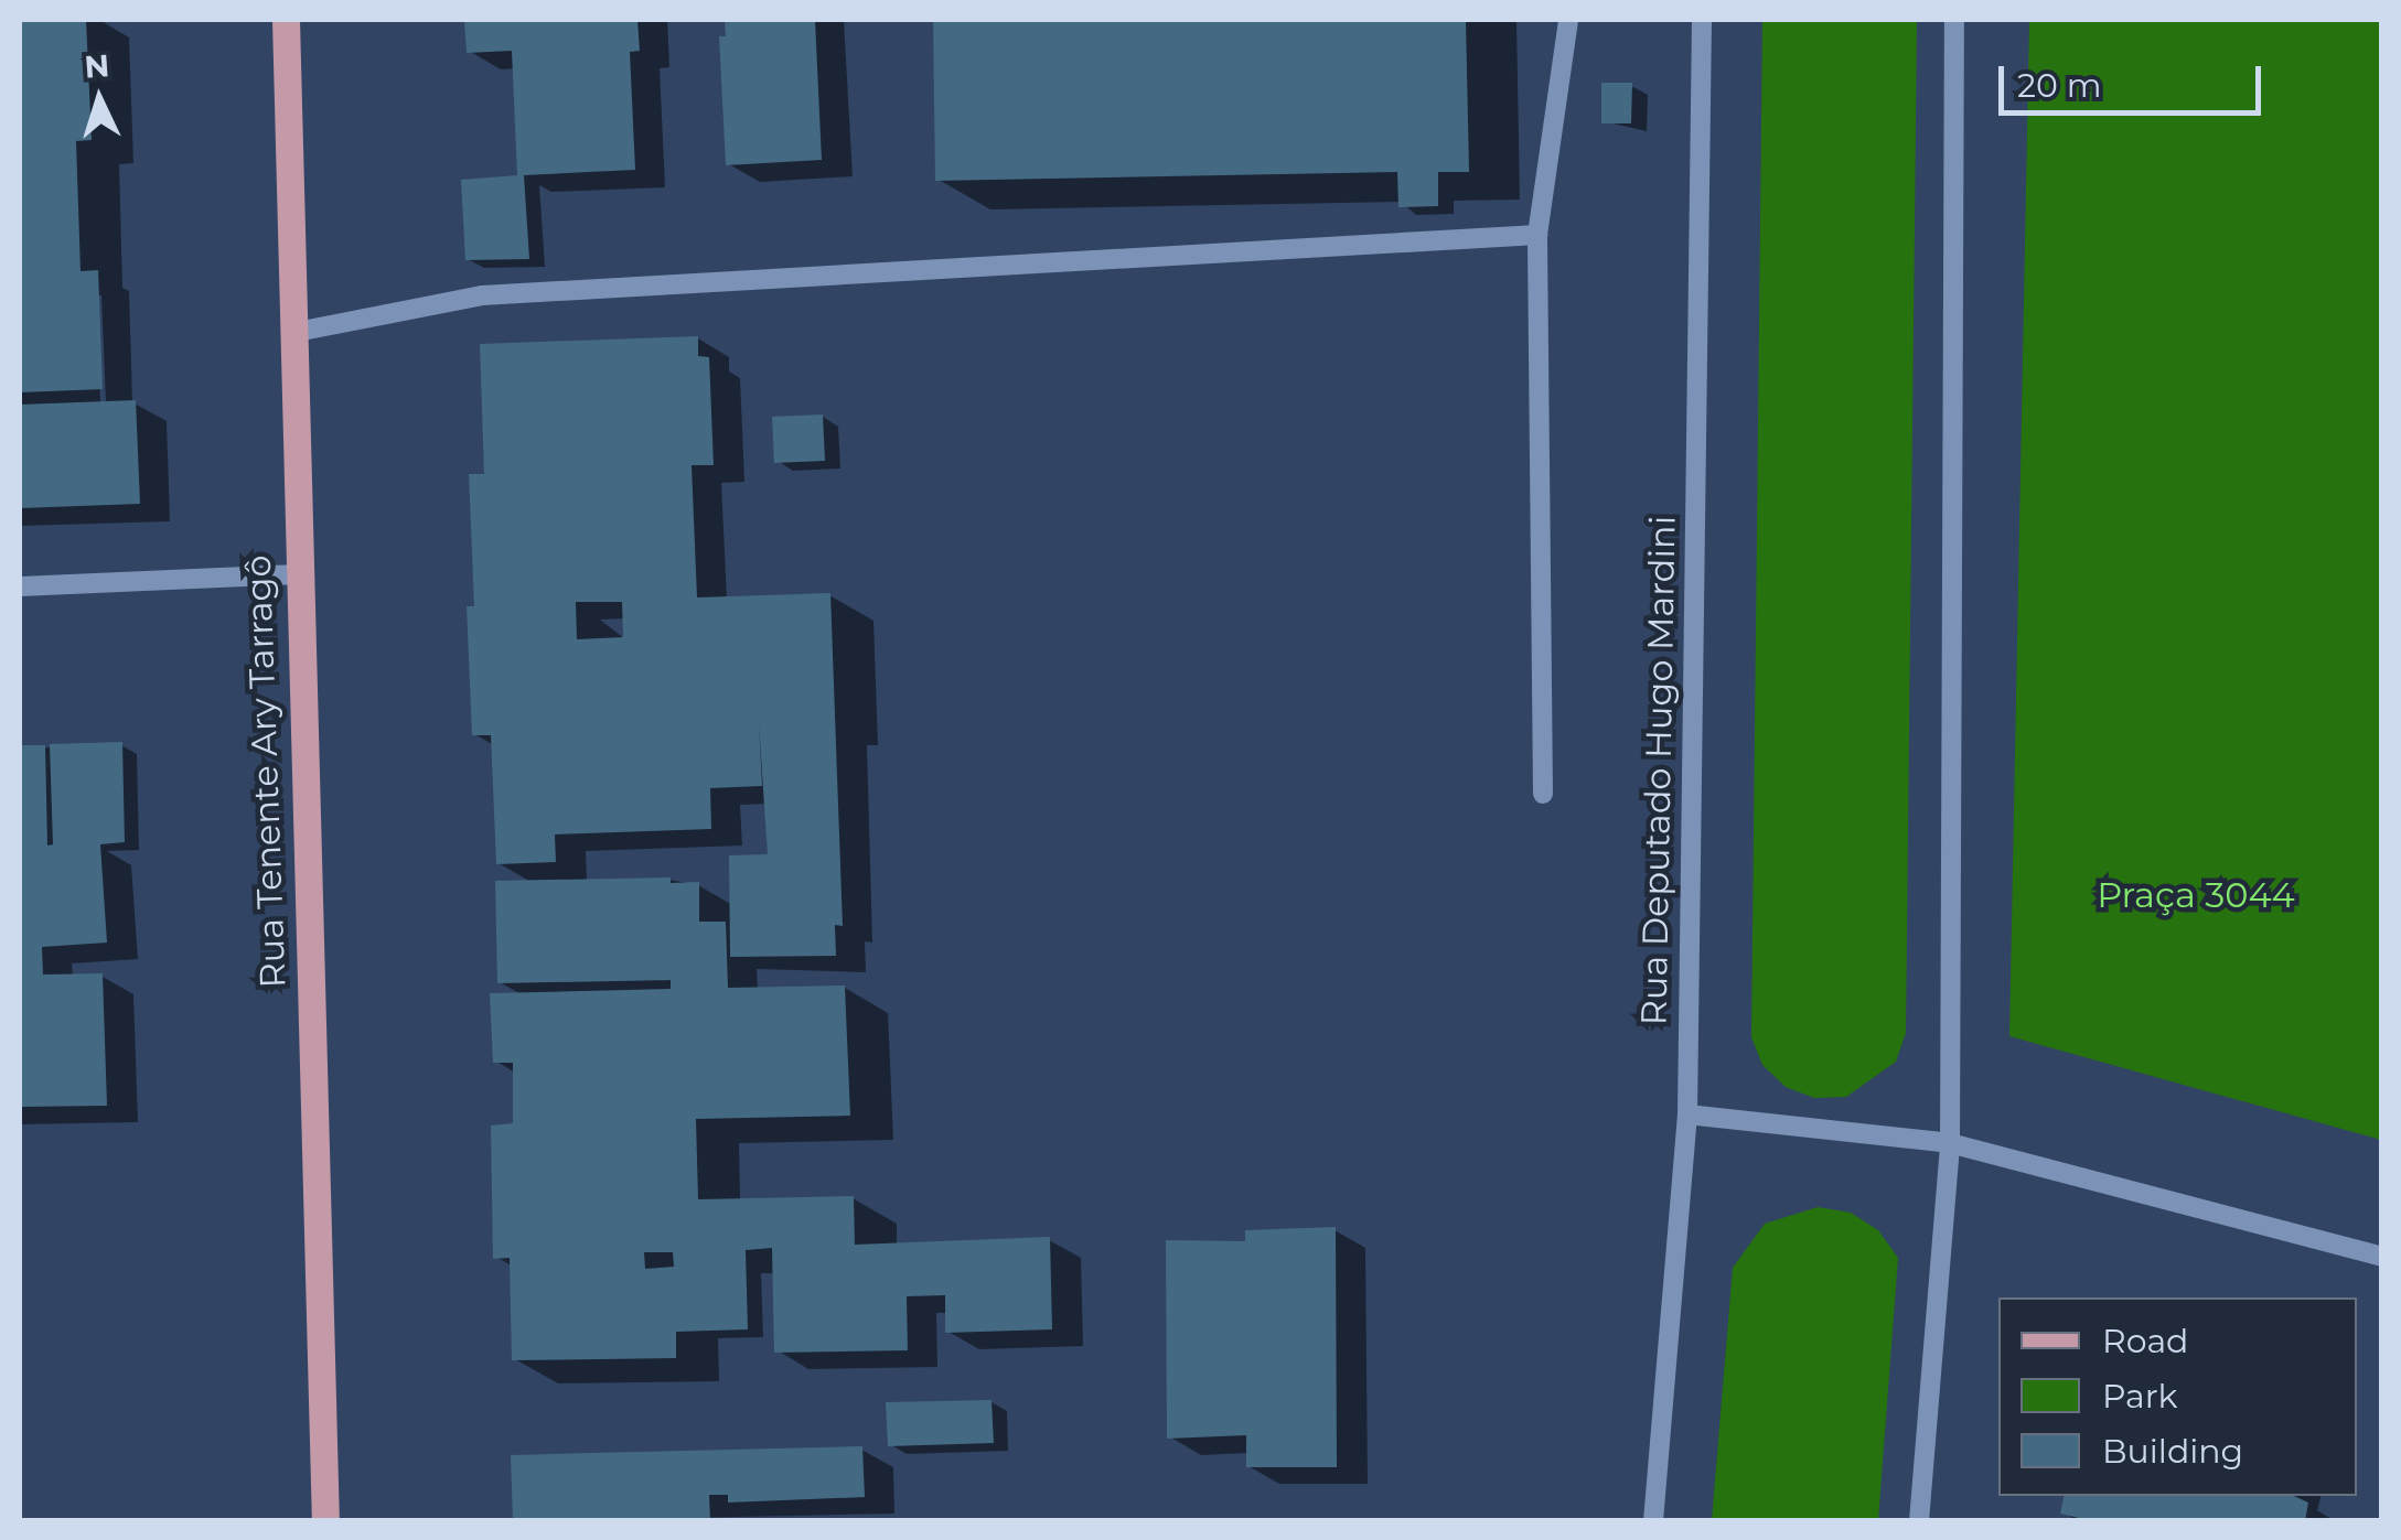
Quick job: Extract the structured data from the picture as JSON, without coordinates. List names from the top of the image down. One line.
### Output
{"streets":{"main road":["Rua Tenente Ary Tarragô"],"street":["Rua Deputado Hugo Mardini"]},"parks":["Praça 3044"],"legend":["Road","Park","Building"],"scale_bar":"20 m","north":"top"}
